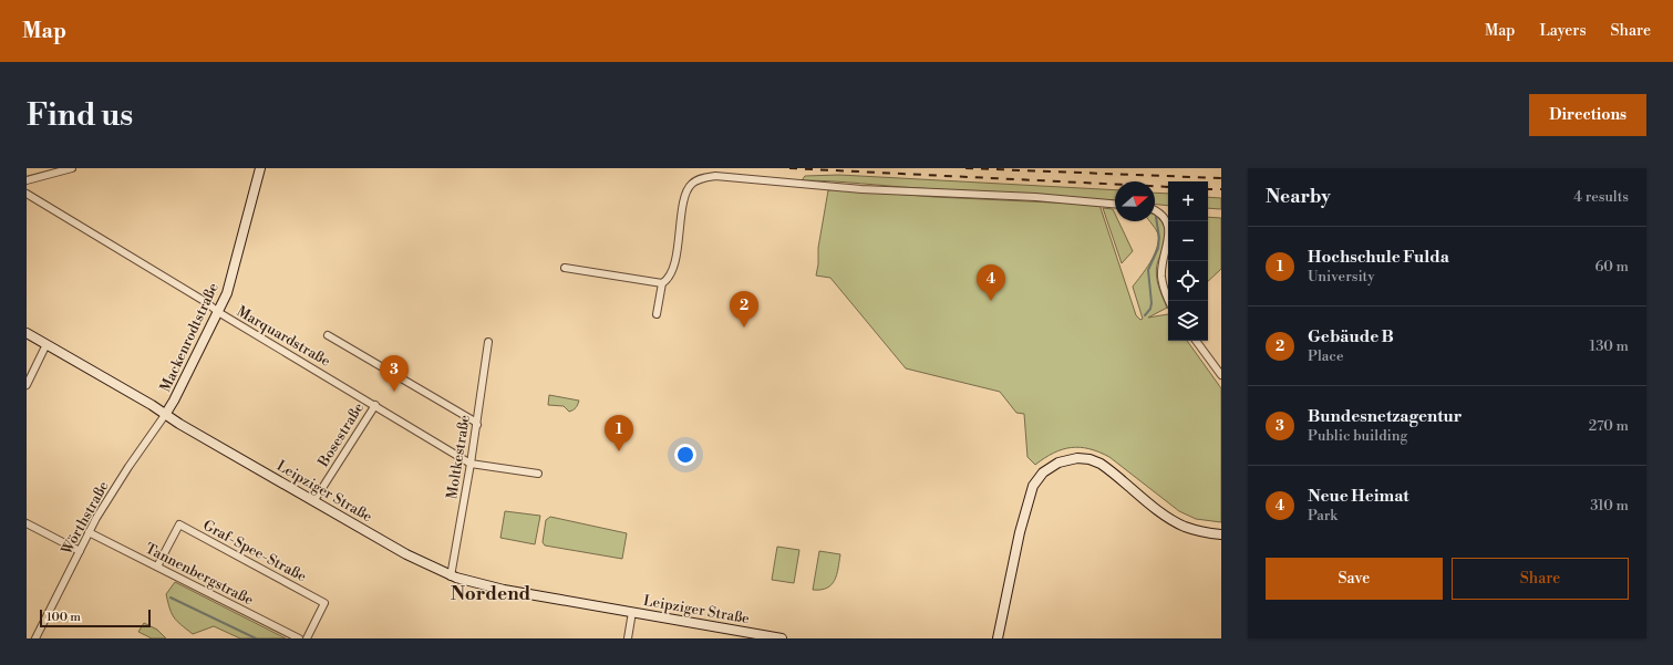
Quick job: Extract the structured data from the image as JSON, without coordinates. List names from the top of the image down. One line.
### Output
{"streets":{"main road":["Mackenrodtstraße","Leipziger Straße"],"street":["Marquardstraße","Bosestraße","Moltkestraße","Wörthstraße","Graf-Spee-Straße","Tannenbergstraße"]},"crossings":[["Marquardstraße","Mackenrodtstraße"],["Marquardstraße","Bosestraße"],["Marquardstraße","Moltkestraße"],["Mackenrodtstraße","Leipziger Straße"],["Mackenrodtstraße","Wörthstraße"],["Bosestraße","Leipziger Straße"],["Moltkestraße","Leipziger Straße"],["Leipziger Straße","Wörthstraße"],["Wörthstraße","Tannenbergstraße"],["Graf-Spee-Straße","Tannenbergstraße"]],"districts":["Nordend"],"scale_bar":"100 m","north":"right","page":{"header":"Map","nav":["Map","Layers","Share"],"buttons":["Directions",["Save","Share"]],"title":"Find us","heading":["Nearby","4 results"],"map_buttons":["+","−"],"list":[{"mark":"1","name":"Hochschule Fulda","note":"University","value":"60 m"},{"mark":"2","name":"Gebäude B","note":"Place","value":"130 m"},{"mark":"3","name":"Bundesnetzagentur","note":"Public building","value":"270 m"},{"mark":"4","name":"Neue Heimat","note":"Park","value":"310 m"}],"pins":["4","2","3","1"],"scale":"100 m"}}
